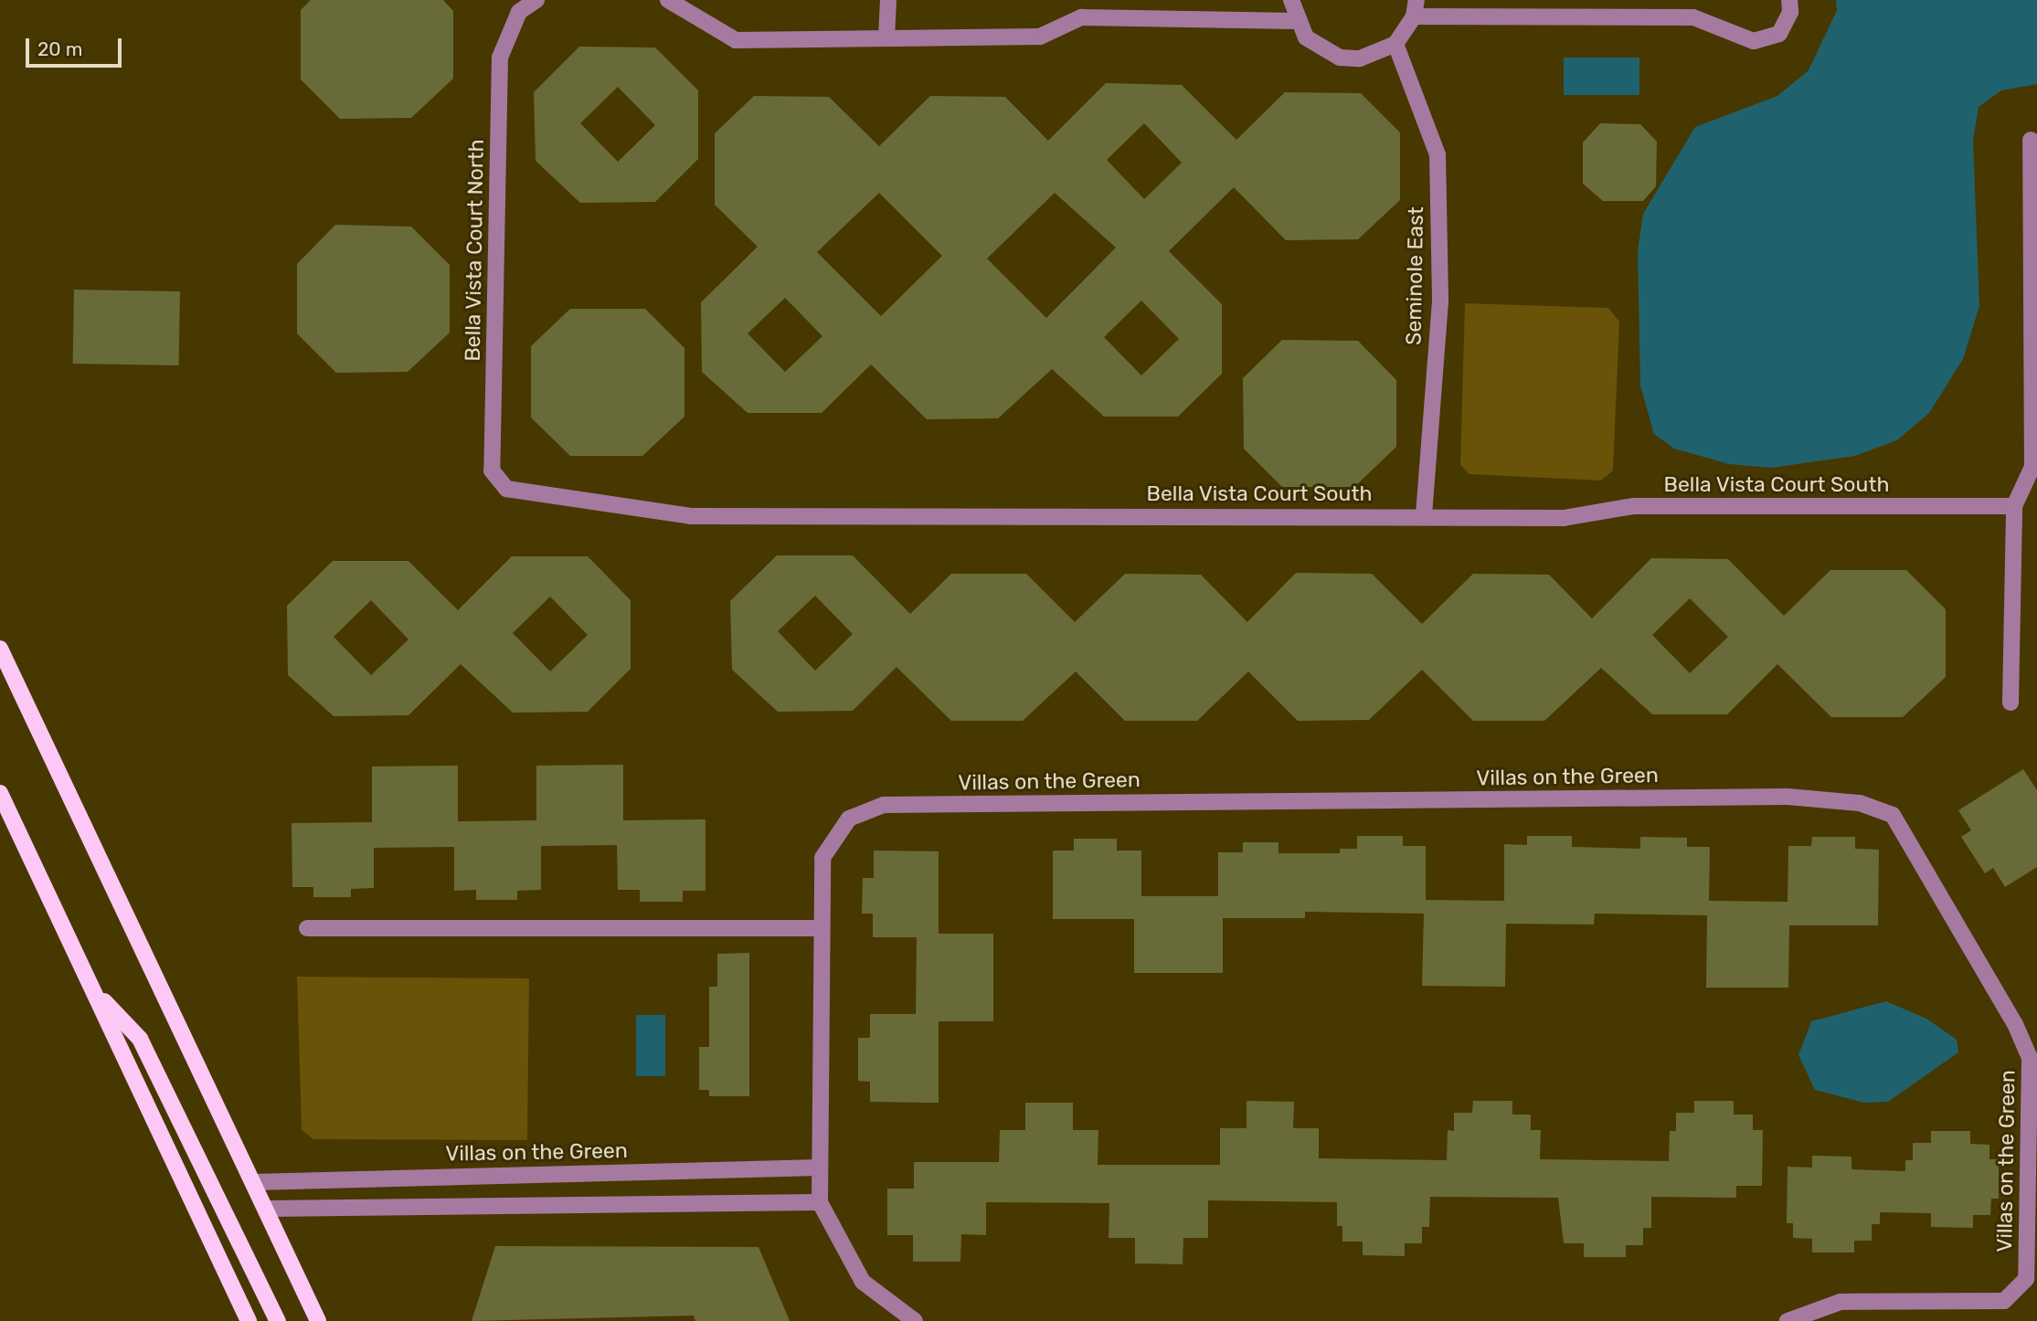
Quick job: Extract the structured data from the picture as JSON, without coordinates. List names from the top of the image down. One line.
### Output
{"streets":{"street":["Bella Vista Court North","Seminole East","Bella Vista Court South","Villas on the Green"]},"crossings":[["Bella Vista Court North","Bella Vista Court South"],["Seminole East","Bella Vista Court South"]],"scale_bar":"20 m"}
